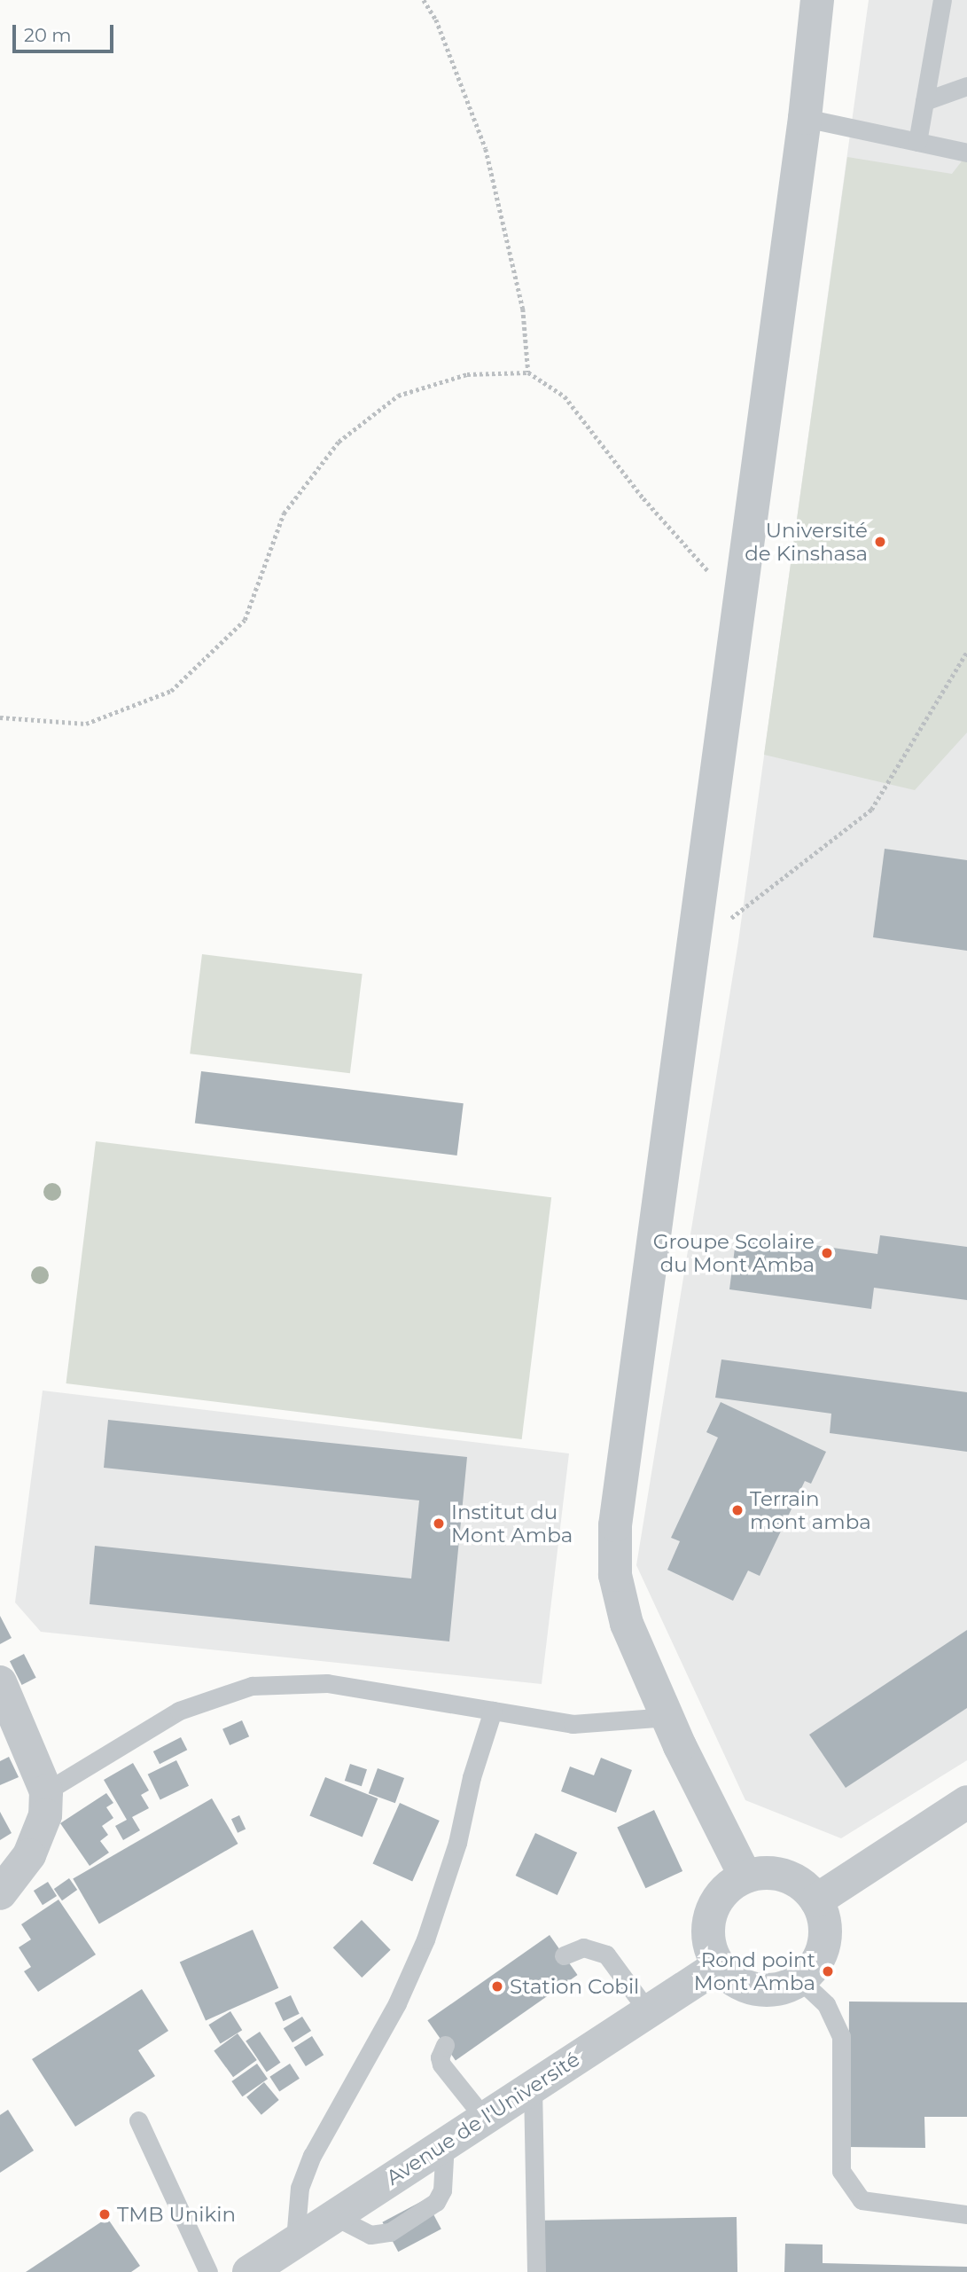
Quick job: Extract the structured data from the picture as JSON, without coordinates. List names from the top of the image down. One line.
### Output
{"streets":{"street":["Avenue de l'Université"]},"places":["Université de Kinshasa","Groupe Scolaire du Mont Amba","Terrain mont amba","Institut du Mont Amba","Rond point Mont Amba","Station Cobil","TMB Unikin"],"scale_bar":"20 m"}
